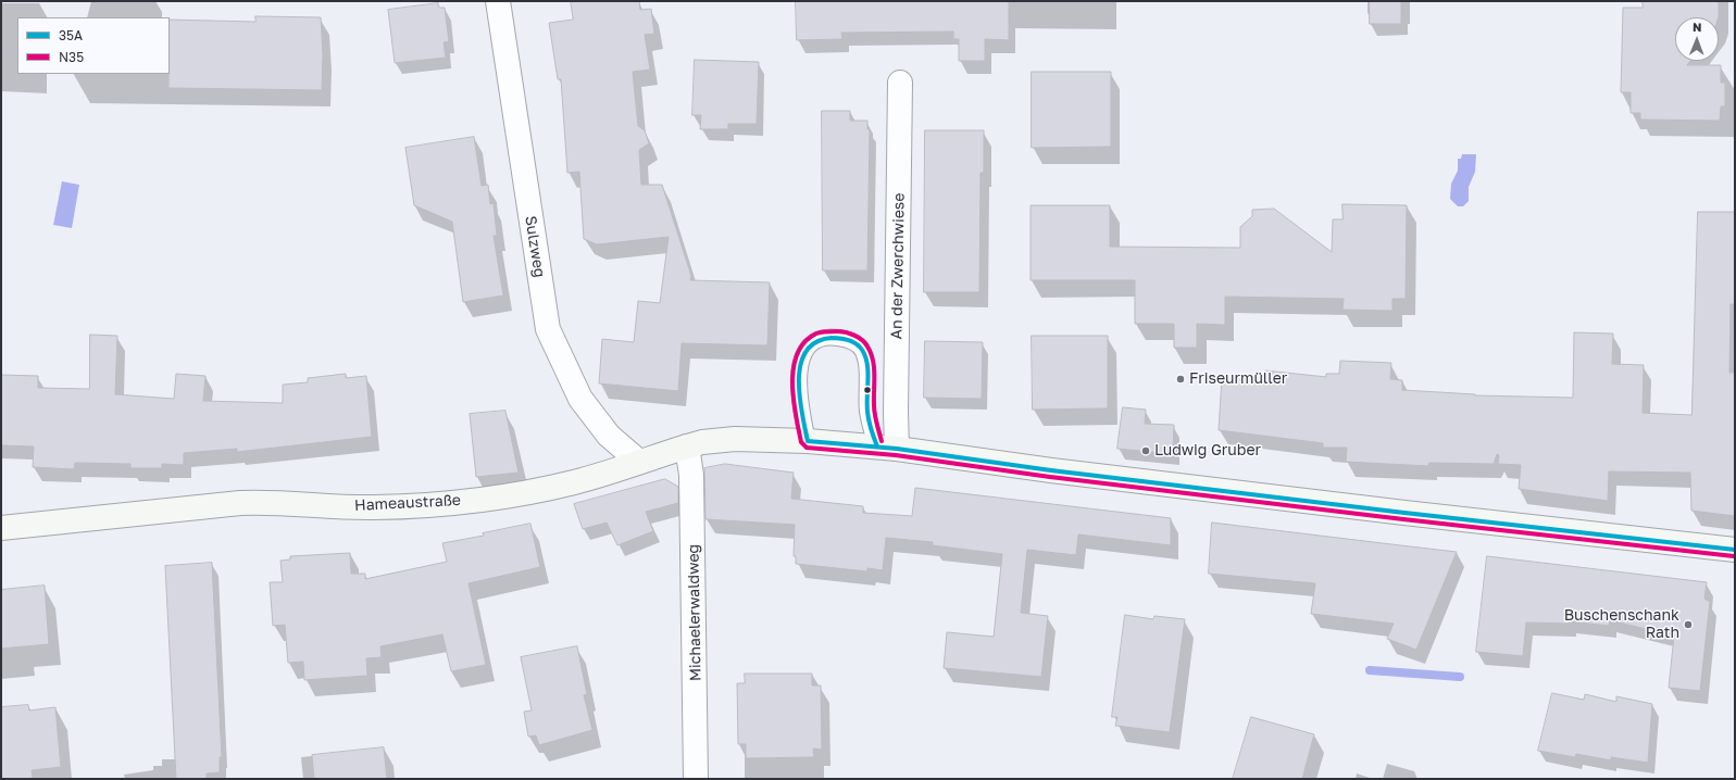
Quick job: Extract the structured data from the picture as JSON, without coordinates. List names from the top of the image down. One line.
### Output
{"streets":{"main road":["Hameaustraße"],"street":["Sulzweg","An der Zwerchwiese","Michaelerwaldweg"]},"crossings":[["Sulzweg","Hameaustraße"],["An der Zwerchwiese","Hameaustraße"],["Hameaustraße","Michaelerwaldweg"]],"places":["Friseurmüller","Ludwig Gruber","Buschenschank Rath"],"lines":["transit line N35","transit line 35A"],"legend":["35A","N35"],"north":"top"}
